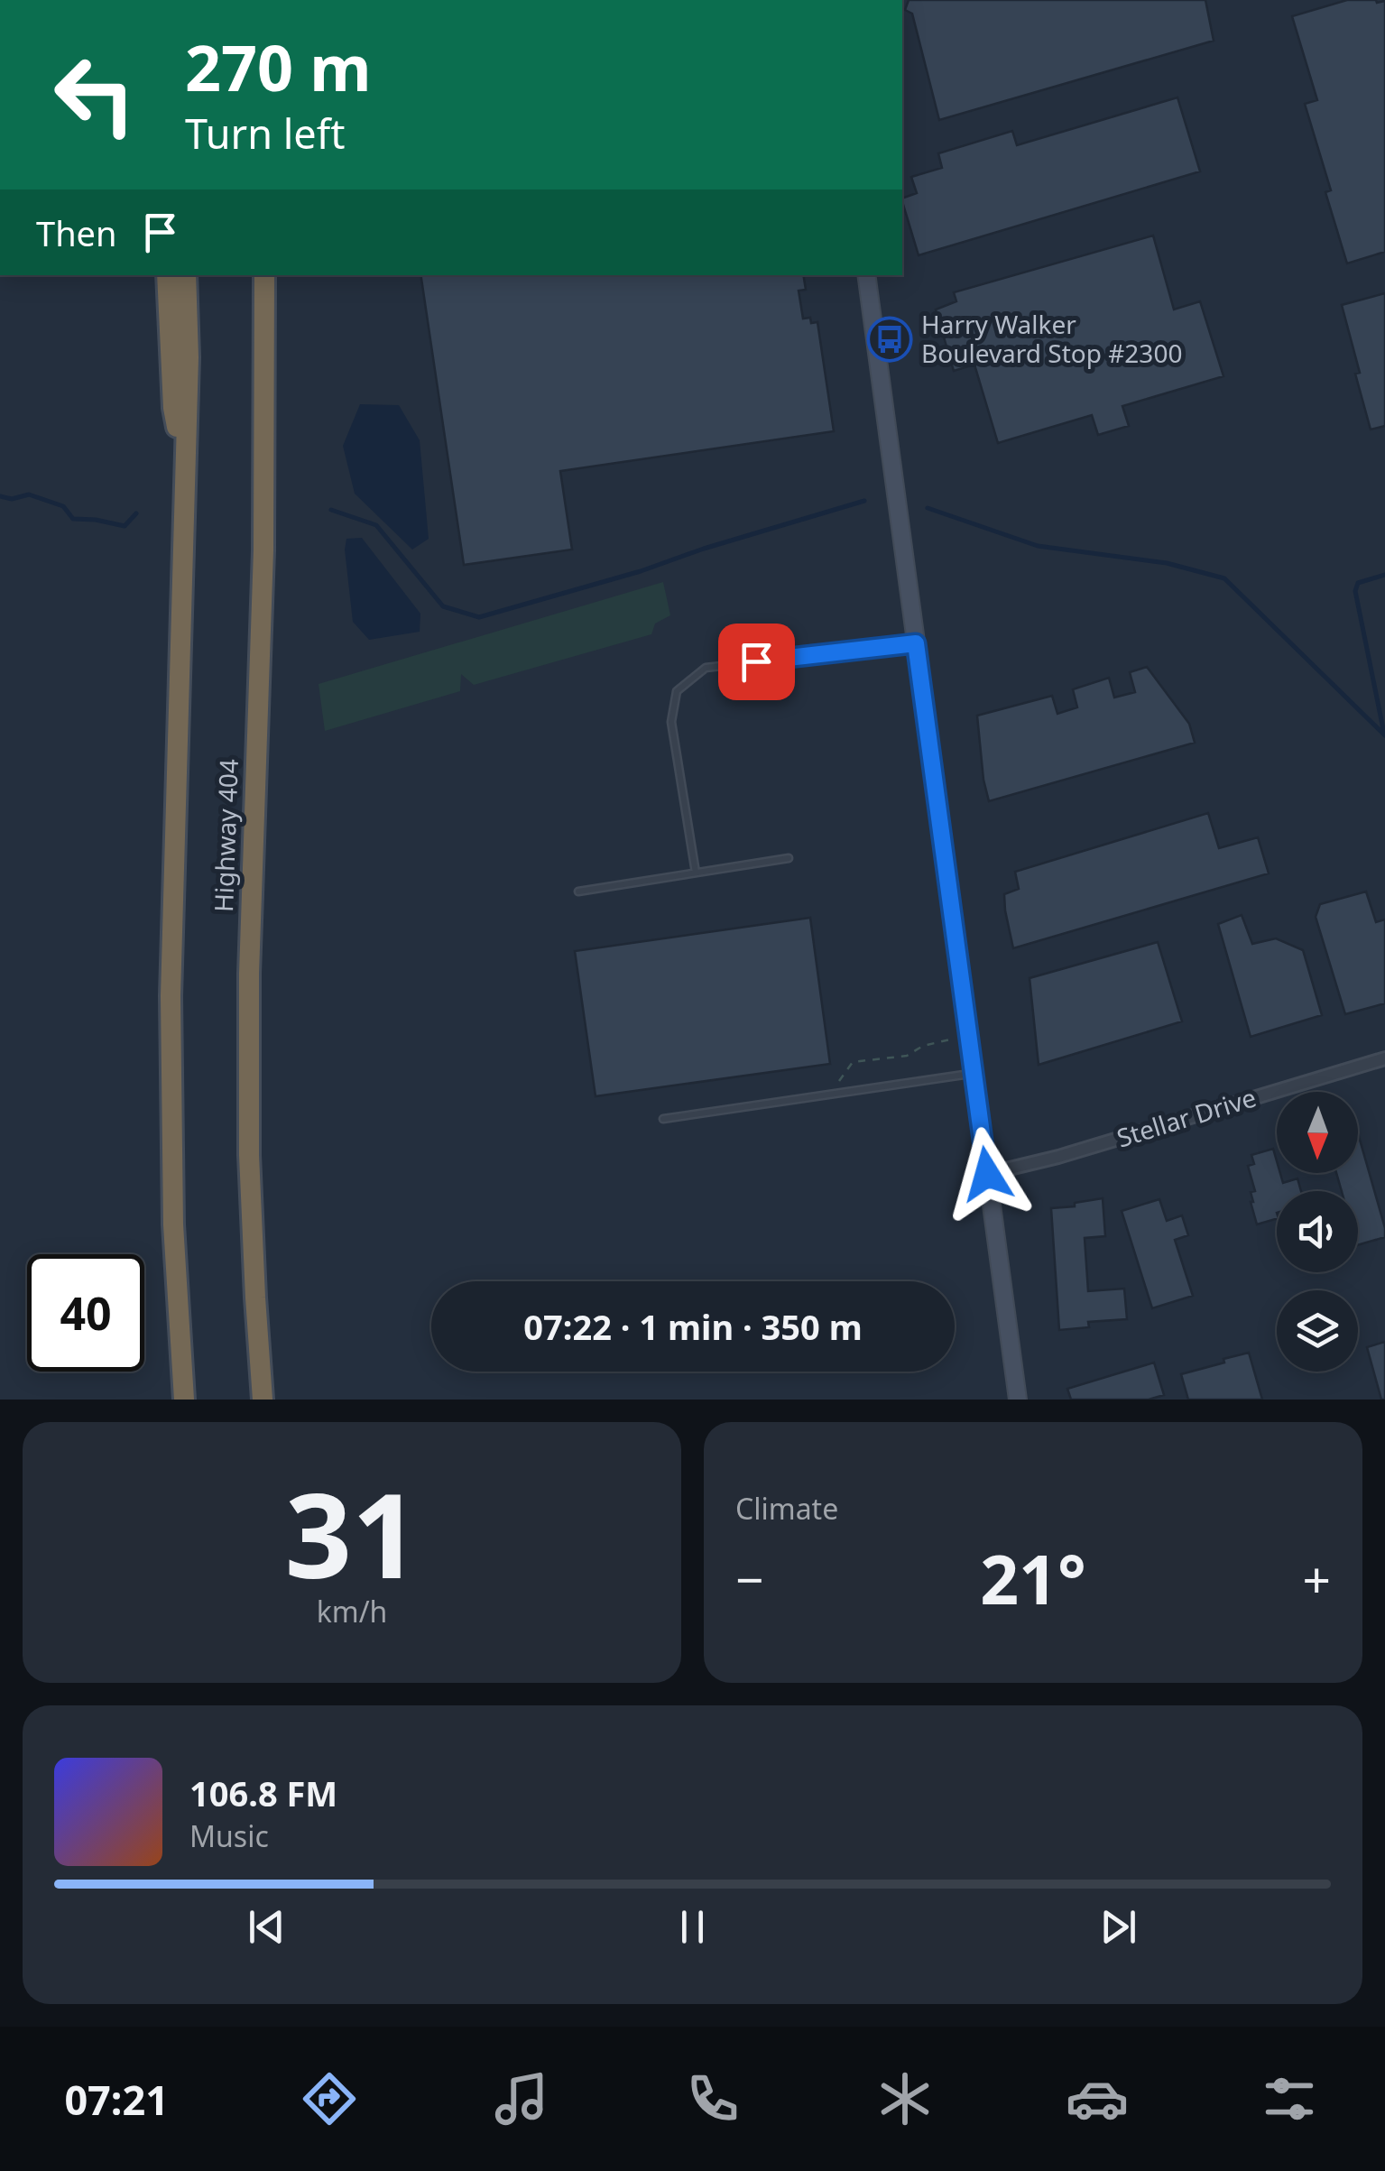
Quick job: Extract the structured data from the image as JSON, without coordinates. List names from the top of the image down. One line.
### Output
{"streets":{"highway":["Highway 404"],"street":["Stellar Drive"]},"places":{"bus stop":["Harry Walker Boulevard Stop #2300"]},"north":"bottom","page":{"turn":["270 m","Turn left"],"then":"Then","limit":"40","trip":"07:22 · 1 min · 350 m","tile":[["31","km/h"],"Climate"],"heat":["−","21°","+"],"song":["106.8 FM","Music"],"tabs":"07:21"}}
